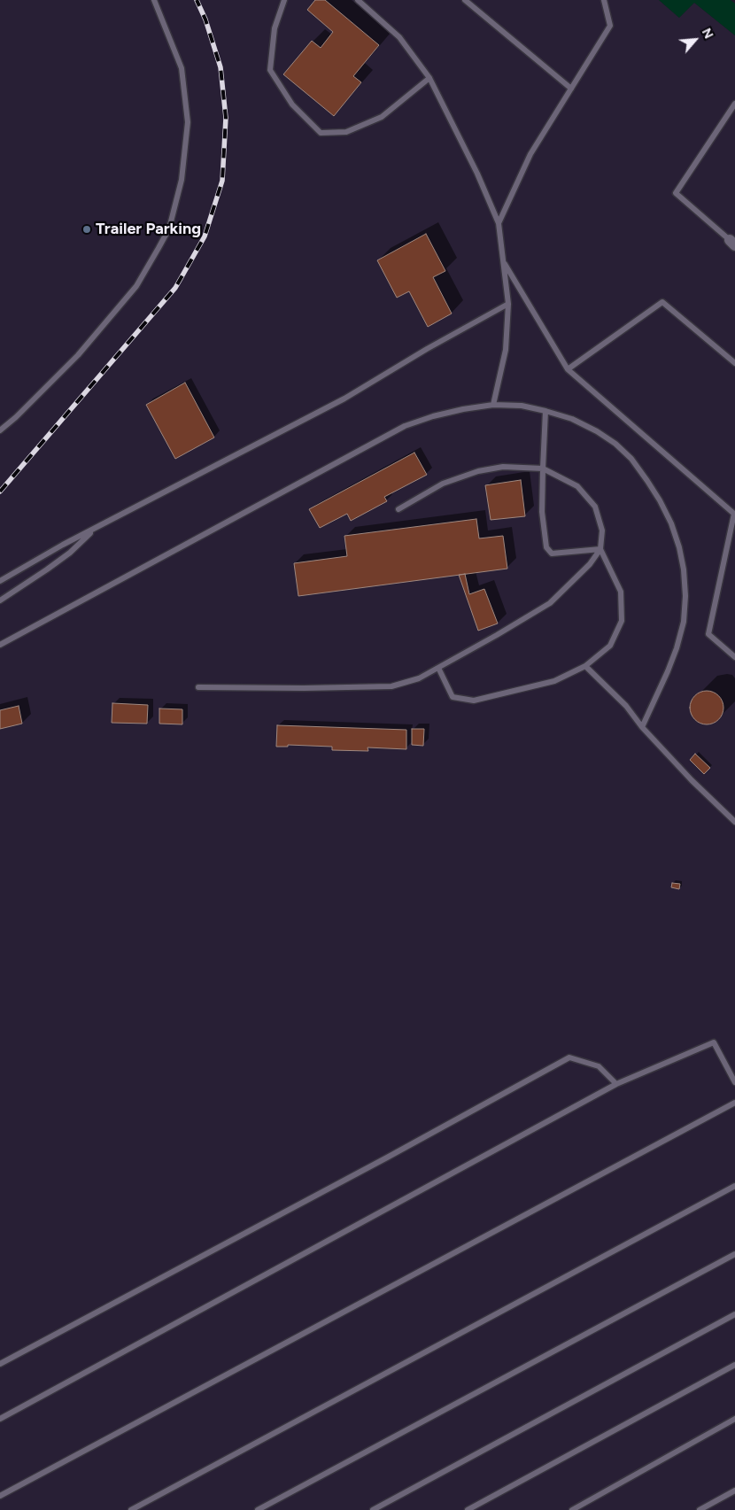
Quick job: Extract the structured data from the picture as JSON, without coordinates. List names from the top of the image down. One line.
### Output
{"places":["Trailer Parking"],"north":"top right"}
